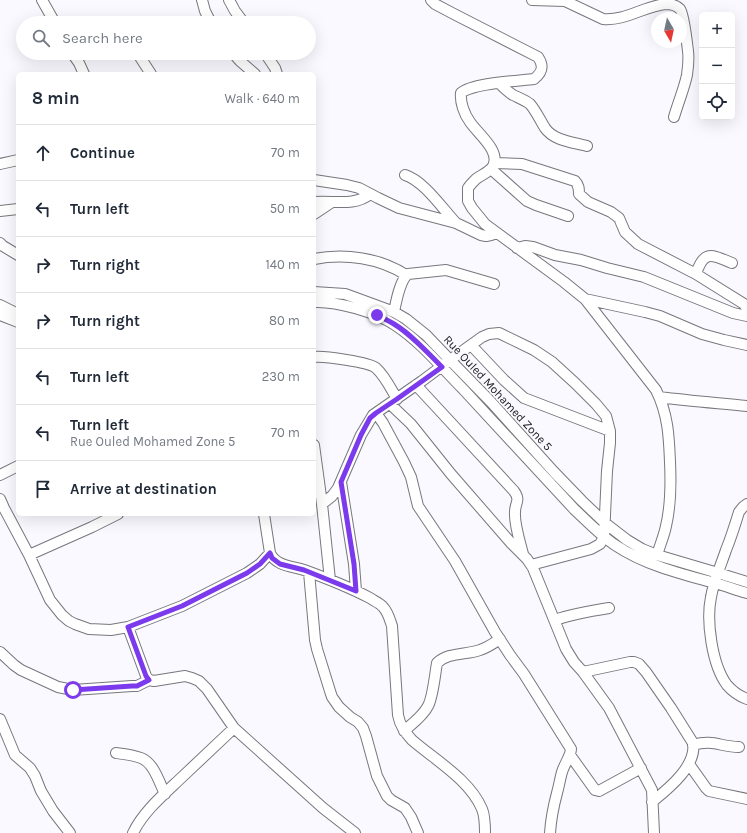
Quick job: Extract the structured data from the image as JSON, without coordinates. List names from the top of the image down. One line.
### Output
{"streets":{"street":["Rue Ouled Mohamed Zone 5"]},"north":"bottom","page":{"map_buttons":["+","−"],"search":"Search here","heading":["8 min","Walk · 640 m"],"list":[["Continue","70 m"],["Turn left","50 m"],["Turn right","140 m"],["Turn right","80 m"],["Turn left","230 m"],["Turn left","Rue Ouled Mohamed Zone 5","70 m"],"Arrive at destination"]}}
